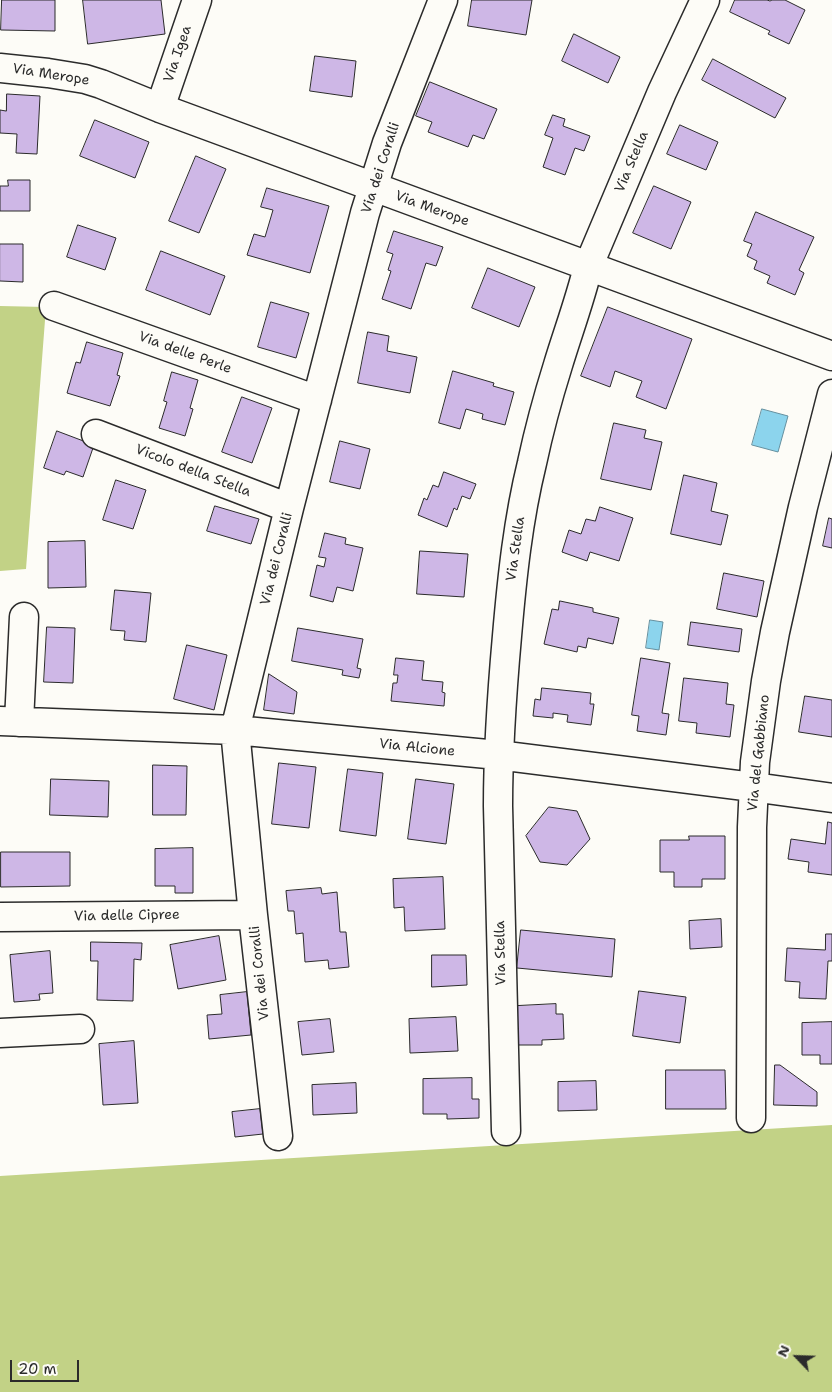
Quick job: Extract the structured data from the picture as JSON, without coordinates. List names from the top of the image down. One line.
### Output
{"streets":{"street":["Via Igea","Via Merope","Via Stella","Via dei Coralli","Via delle Perle","Vicolo della Stella","Via Alcione","Via del Gabbiano","Via delle Cipree"]},"crossings":[["Via Igea","Via Merope"],["Via Merope","Via Stella"],["Via Merope","Via dei Coralli"],["Via Stella","Via Alcione"],["Via dei Coralli","Via delle Perle"],["Via dei Coralli","Vicolo della Stella"],["Via dei Coralli","Via Alcione"],["Via dei Coralli","Via delle Cipree"],["Via Alcione","Via del Gabbiano"]],"scale_bar":"20 m","north":"top left"}
